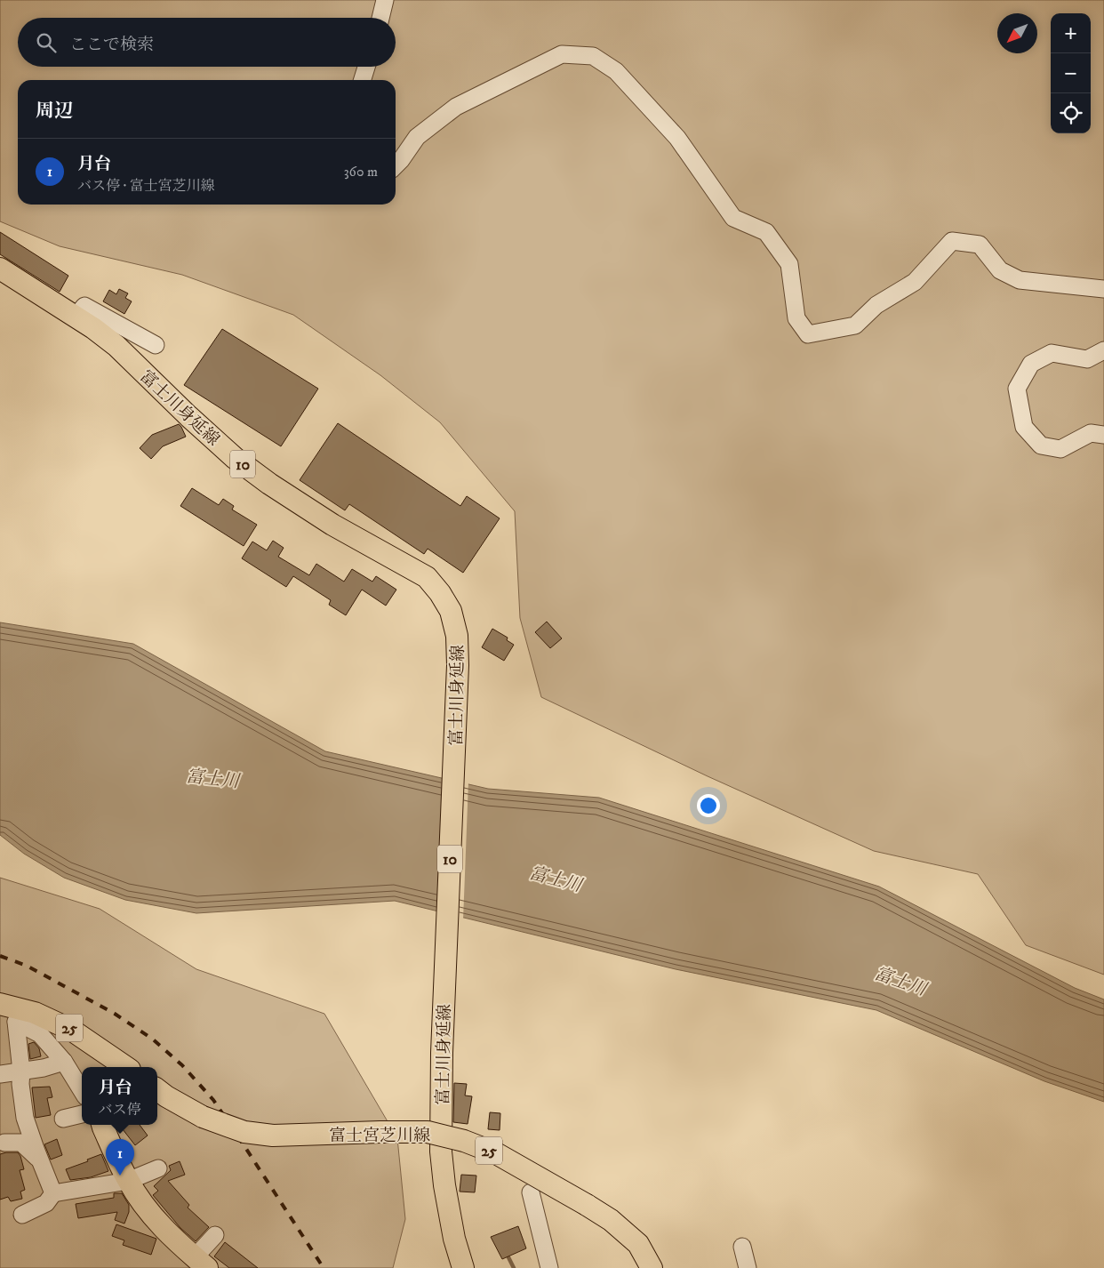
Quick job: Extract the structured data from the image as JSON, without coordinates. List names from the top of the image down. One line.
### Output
{"streets":{"main road":["富士川身延線","10","25","富士宮芝川線"]},"water":["富士川"],"north":"bottom left","page":{"map_buttons":["+","−"],"search":"ここで検索","heading":"周辺","list":[{"mark":"1","name":"月台","note":"バス停 · 富士宮芝川線","value":"360 m"}],"popup":["月台","バス停"],"pins":"1"}}
